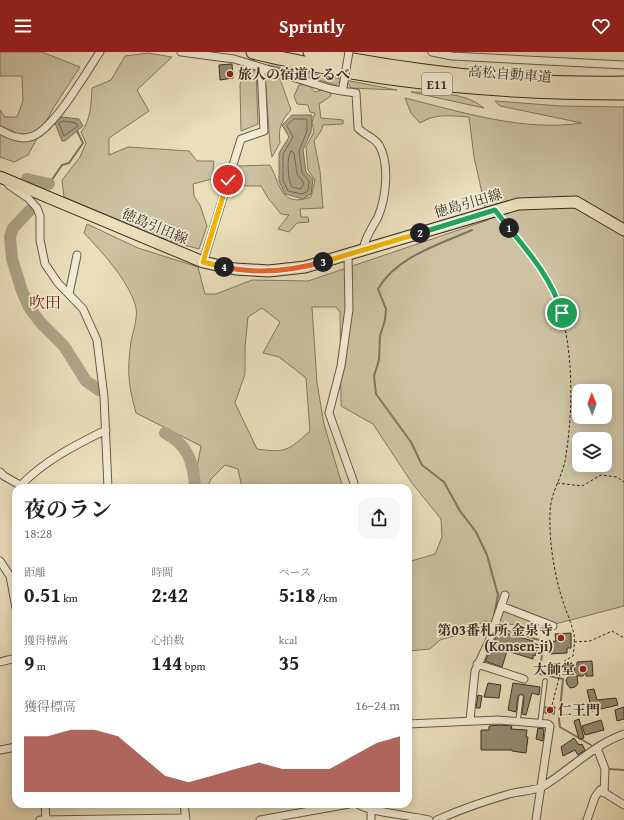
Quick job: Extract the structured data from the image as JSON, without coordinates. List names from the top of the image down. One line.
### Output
{"streets":{"highway":["高松自動車道","E11"],"main road":["徳島引田線"]},"districts":["吹田"],"places":["旅人の宿道しるべ","第03番札所 金泉寺 (Konsen-ji)","大師堂","仁王門"],"north":"top","page":{"header":"Sprintly","pins":["1","2","3","4"],"heading":["夜のラン","18:28"],"stats":[["距離","0.51 km"],["時間","2:42"],["ペース","5:18 /km"],["獲得標高","9 m"],["心拍数","144 bpm"],["kcal","35"]],"chart":["獲得標高","16–24 m"]}}
